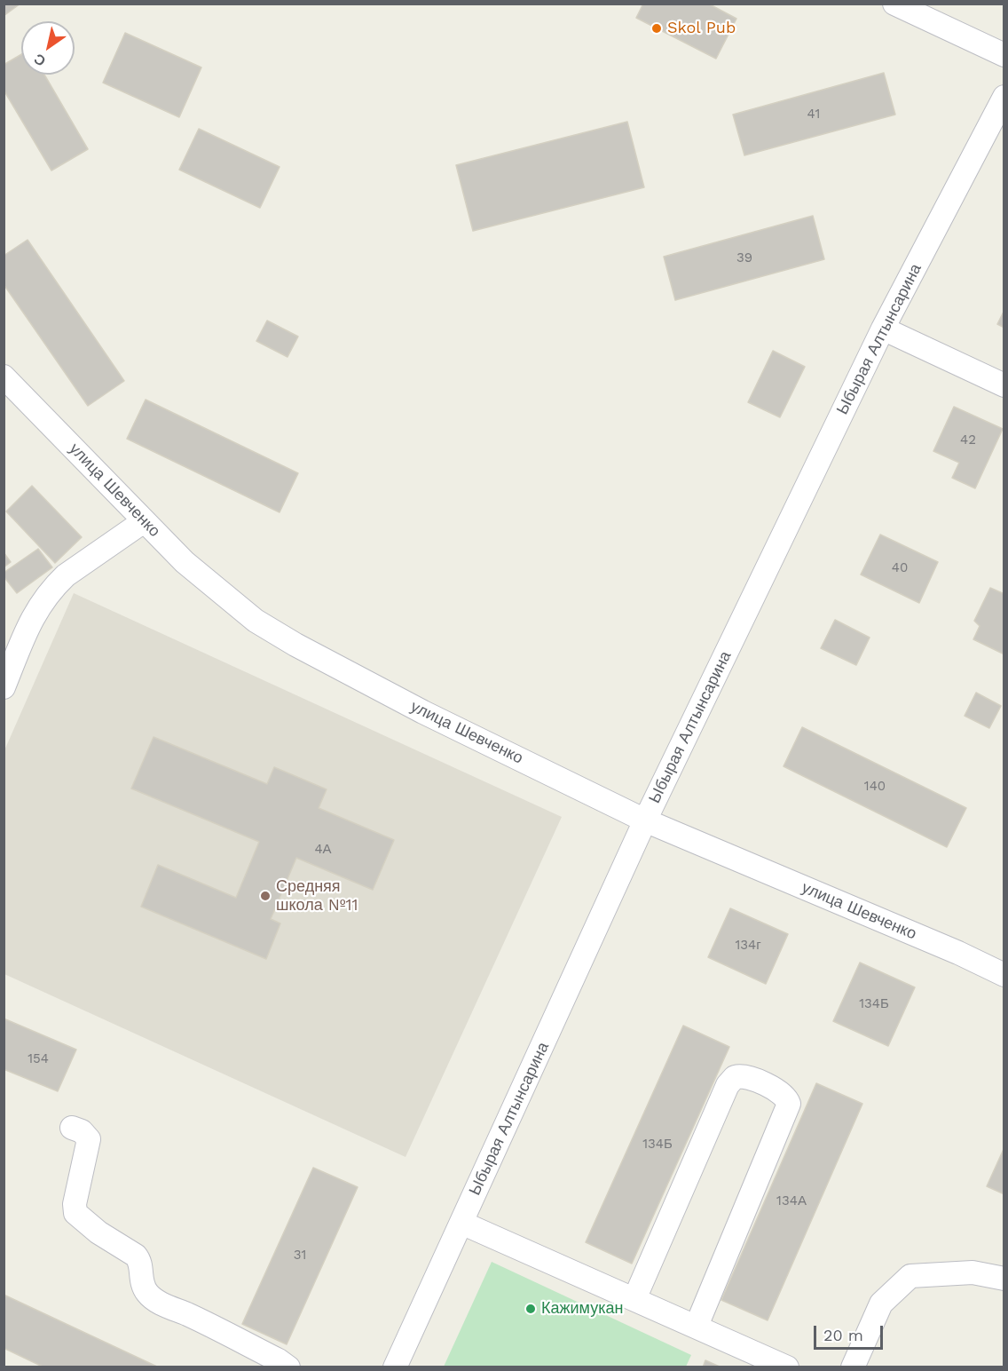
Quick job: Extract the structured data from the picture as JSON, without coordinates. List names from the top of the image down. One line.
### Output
{"streets":{"street":["Ыбырая Алтынсарина","улица Шевченко"]},"crossings":[["Ыбырая Алтынсарина","улица Шевченко"]],"places":["Skol Pub","Средняя школа №11","Кажимукан"],"house_numbers":["41","39","42","40","140","4А","134г","134Б","154","134Б","134А","31"],"scale_bar":"20 m","north":"bottom left"}
